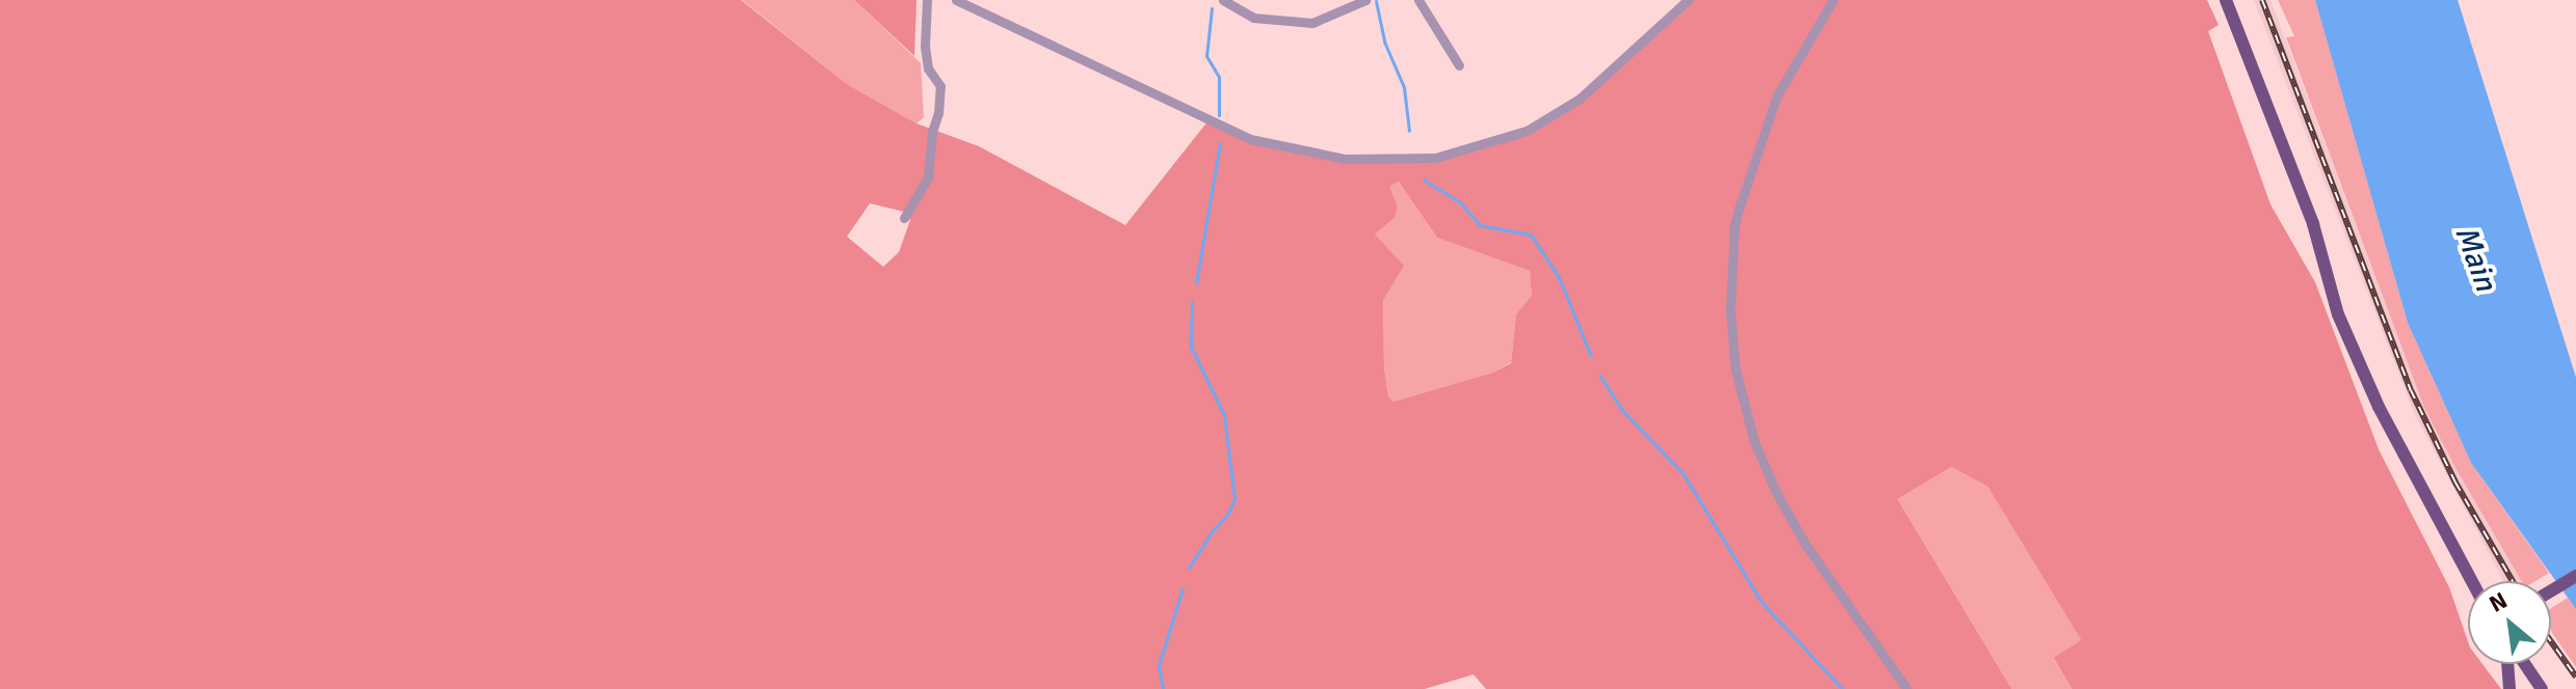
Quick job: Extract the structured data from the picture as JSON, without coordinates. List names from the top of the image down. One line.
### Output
{"water":["Main"],"north":"top left"}
